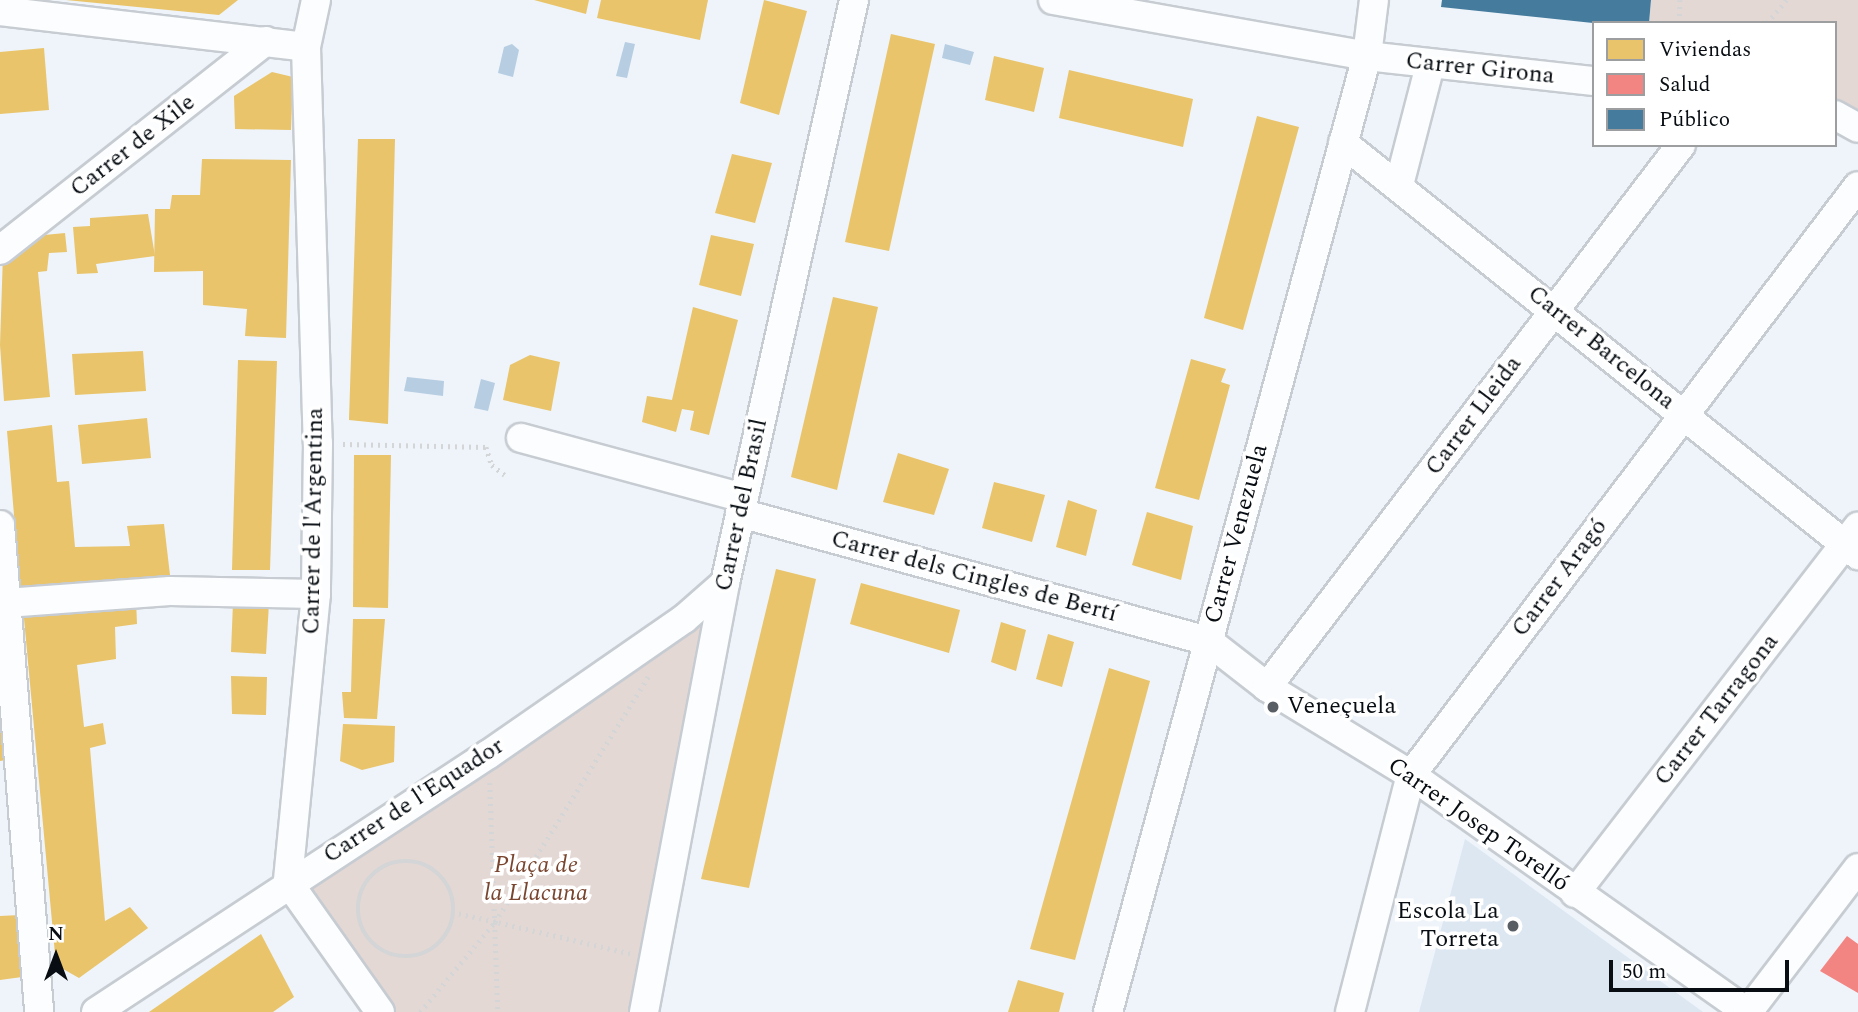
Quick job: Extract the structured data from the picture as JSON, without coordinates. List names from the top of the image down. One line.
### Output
{"streets":{"street":["Carrer Girona","Carrer de Xile","Carrer Barcelona","Carrer Lleida","Carrer del Brasil","Carrer de l'Argentina","Carrer Venezuela","Carrer dels Cingles de Bertí","Carrer Aragó","Carrer Tarragona","Carrer de l'Equador","Carrer Josep Torelló"]},"crossings":[["Carrer Girona","Carrer Venezuela"],["Carrer Barcelona","Carrer Lleida"],["Carrer Barcelona","Carrer Venezuela"],["Carrer Barcelona","Carrer Aragó"],["Carrer Barcelona","Carrer Tarragona"],["Carrer Lleida","Carrer Josep Torelló"],["Carrer del Brasil","Carrer dels Cingles de Bertí"],["Carrer del Brasil","Carrer de l'Equador"],["Carrer de l'Argentina","Carrer de l'Equador"],["Carrer Venezuela","Carrer dels Cingles de Bertí"],["Carrer Venezuela","Carrer Josep Torelló"],["Carrer dels Cingles de Bertí","Carrer Josep Torelló"],["Carrer Aragó","Carrer Josep Torelló"],["Carrer Tarragona","Carrer Josep Torelló"]],"parks":["Plaça de la Llacuna"],"places":["Veneçuela","Escola La Torreta"],"legend":["Viviendas","Salud","Público"],"scale_bar":"50 m","north":"top"}
